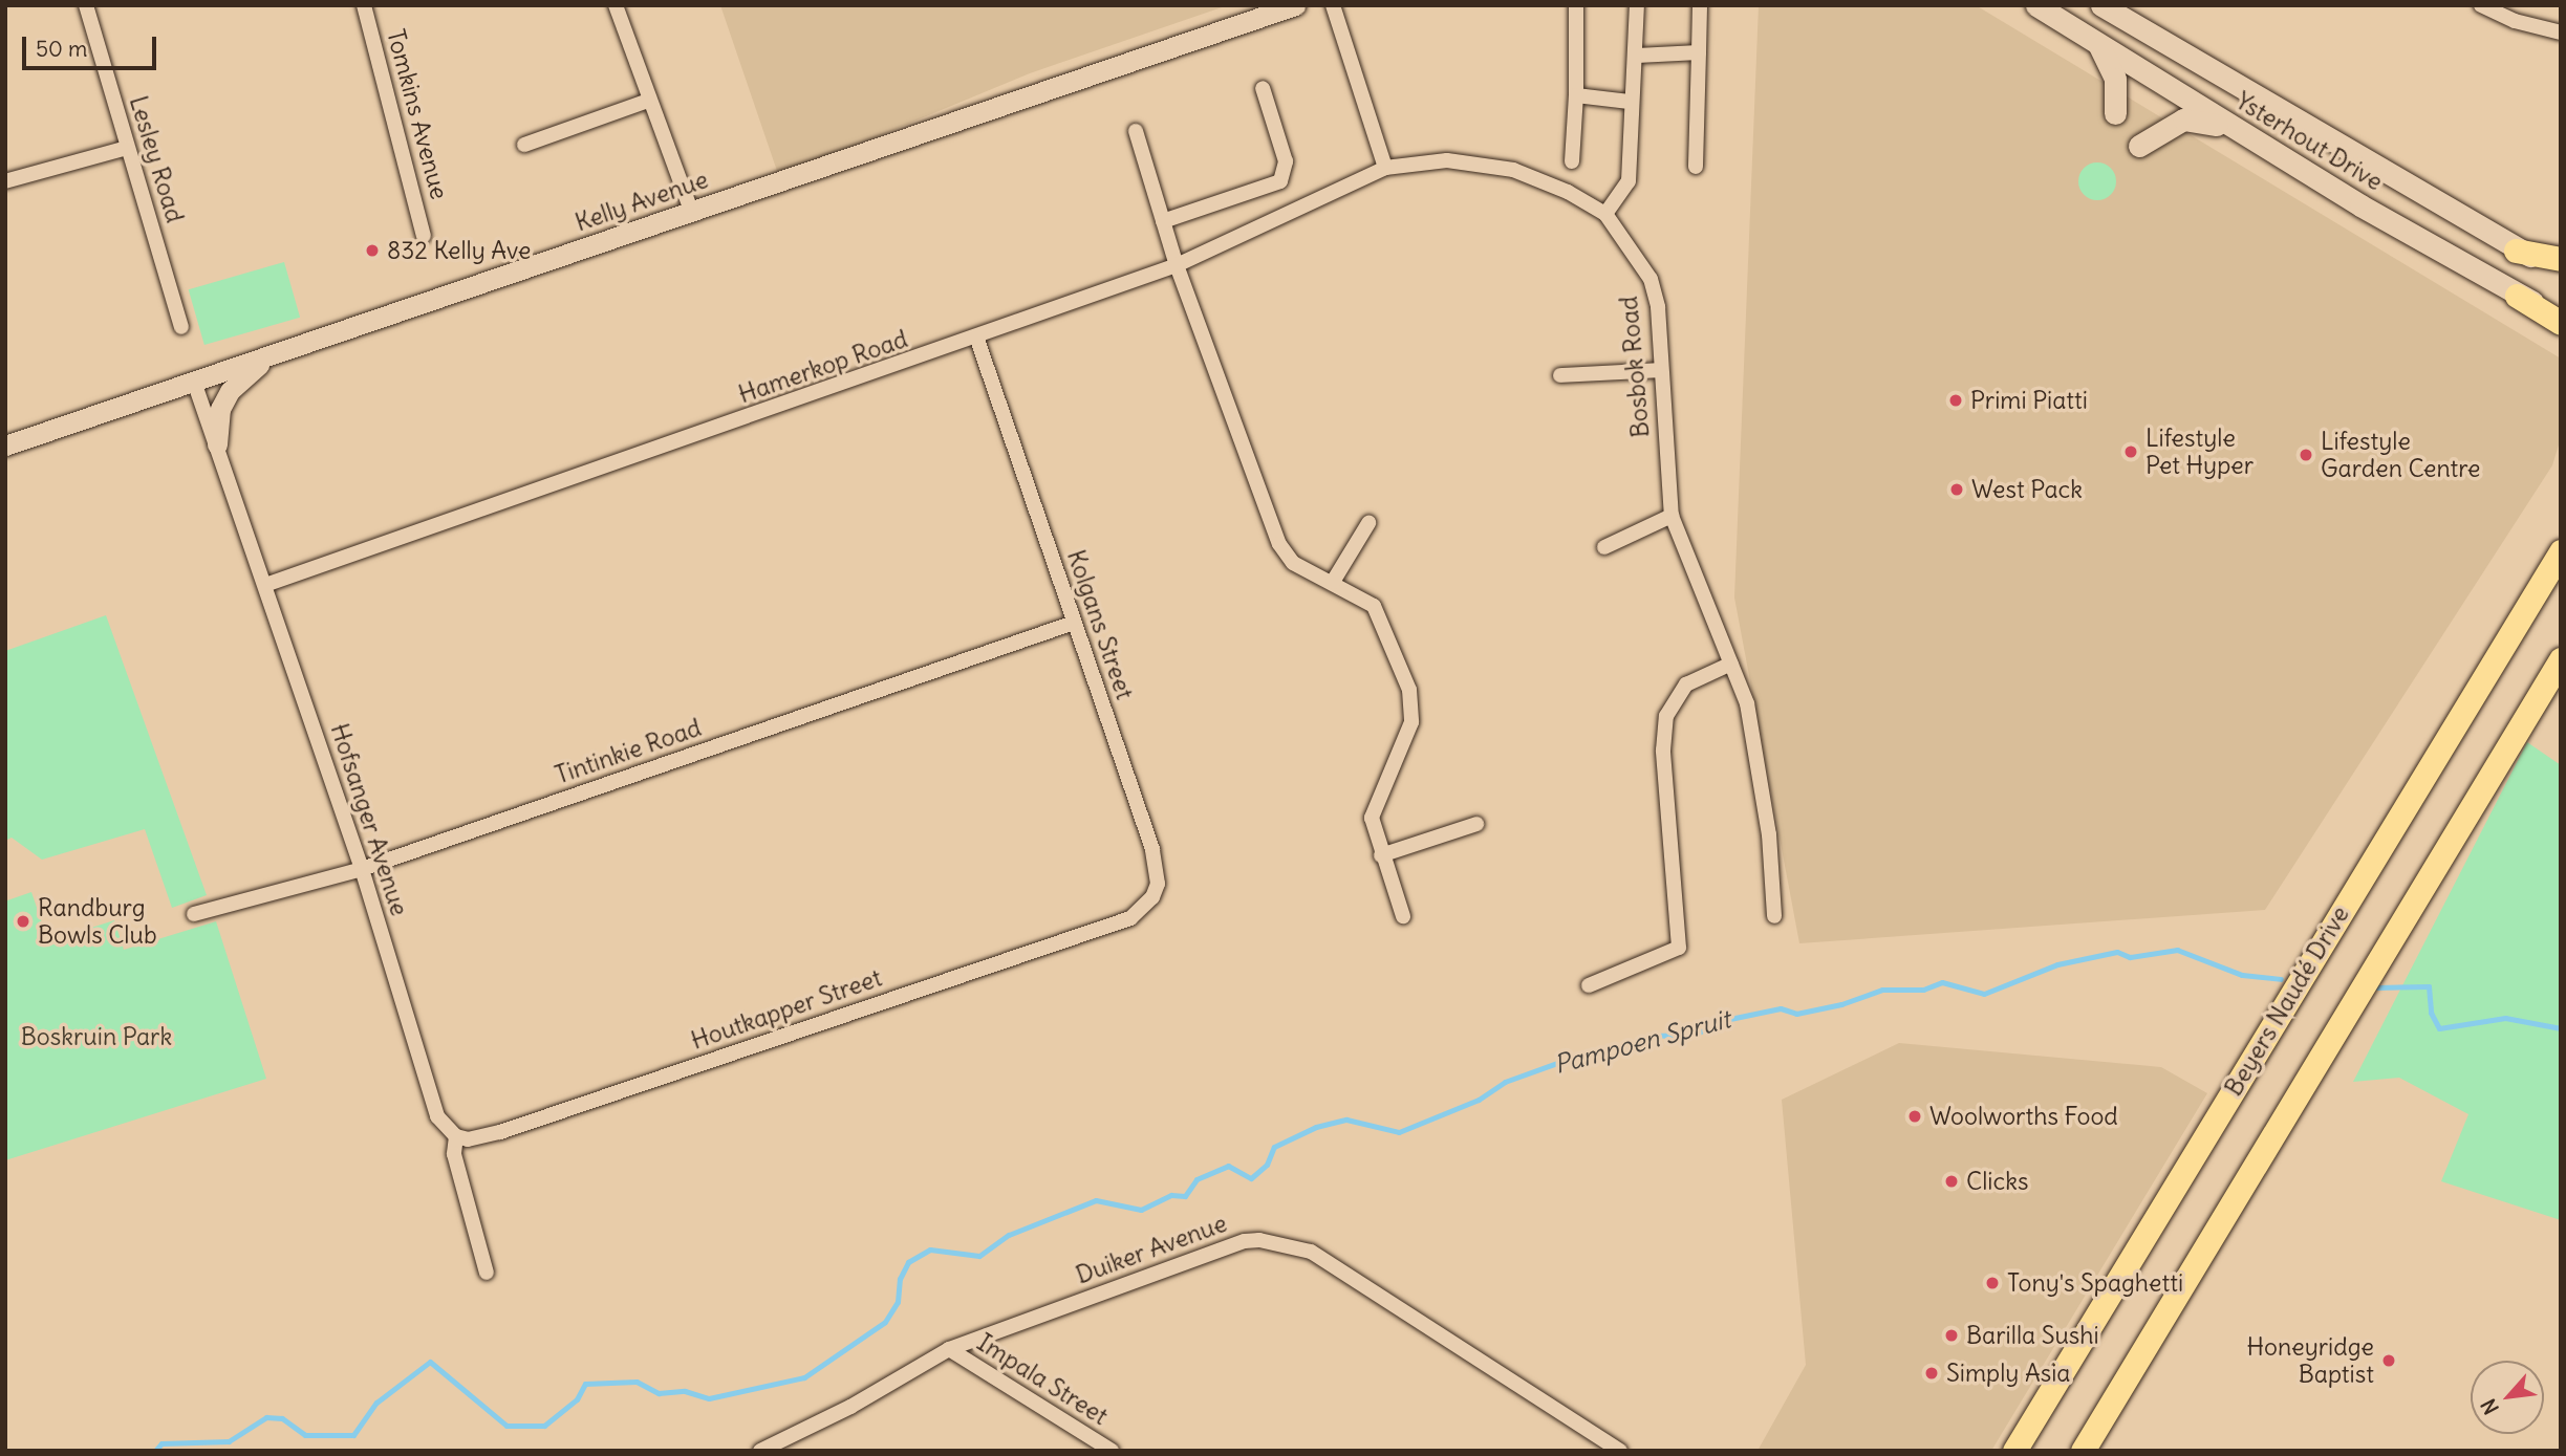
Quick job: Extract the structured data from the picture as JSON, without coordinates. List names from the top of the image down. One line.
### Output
{"streets":{"main road":["Ysterhout Drive","Beyers Naudé Drive"],"street":["Tomkins Avenue","Lesley Road","Kelly Avenue","Hamerkop Road","Bosbok Road","Kolgans Street","Tintinkie Road","Hofsanger Avenue","Houtkapper Street","Duiker Avenue","Impala Street"]},"crossings":[["Kelly Avenue","Hofsanger Avenue"],["Hamerkop Road","Bosbok Road"],["Hamerkop Road","Kolgans Street"],["Hamerkop Road","Hofsanger Avenue"],["Kolgans Street","Tintinkie Road"],["Kolgans Street","Houtkapper Street"],["Tintinkie Road","Hofsanger Avenue"],["Hofsanger Avenue","Houtkapper Street"],["Duiker Avenue","Impala Street"]],"water":["Pampoen Spruit"],"parks":["Boskruin Park"],"places":["832 Kelly Ave","Primi Piatti","Lifestyle Pet Hyper","Lifestyle Garden Centre","West Pack","Randburg Bowls Club","Woolworths Food","Clicks","Tony's Spaghetti","Barilla Sushi","Honeyridge Baptist","Simply Asia"],"scale_bar":"50 m","north":"bottom left"}
